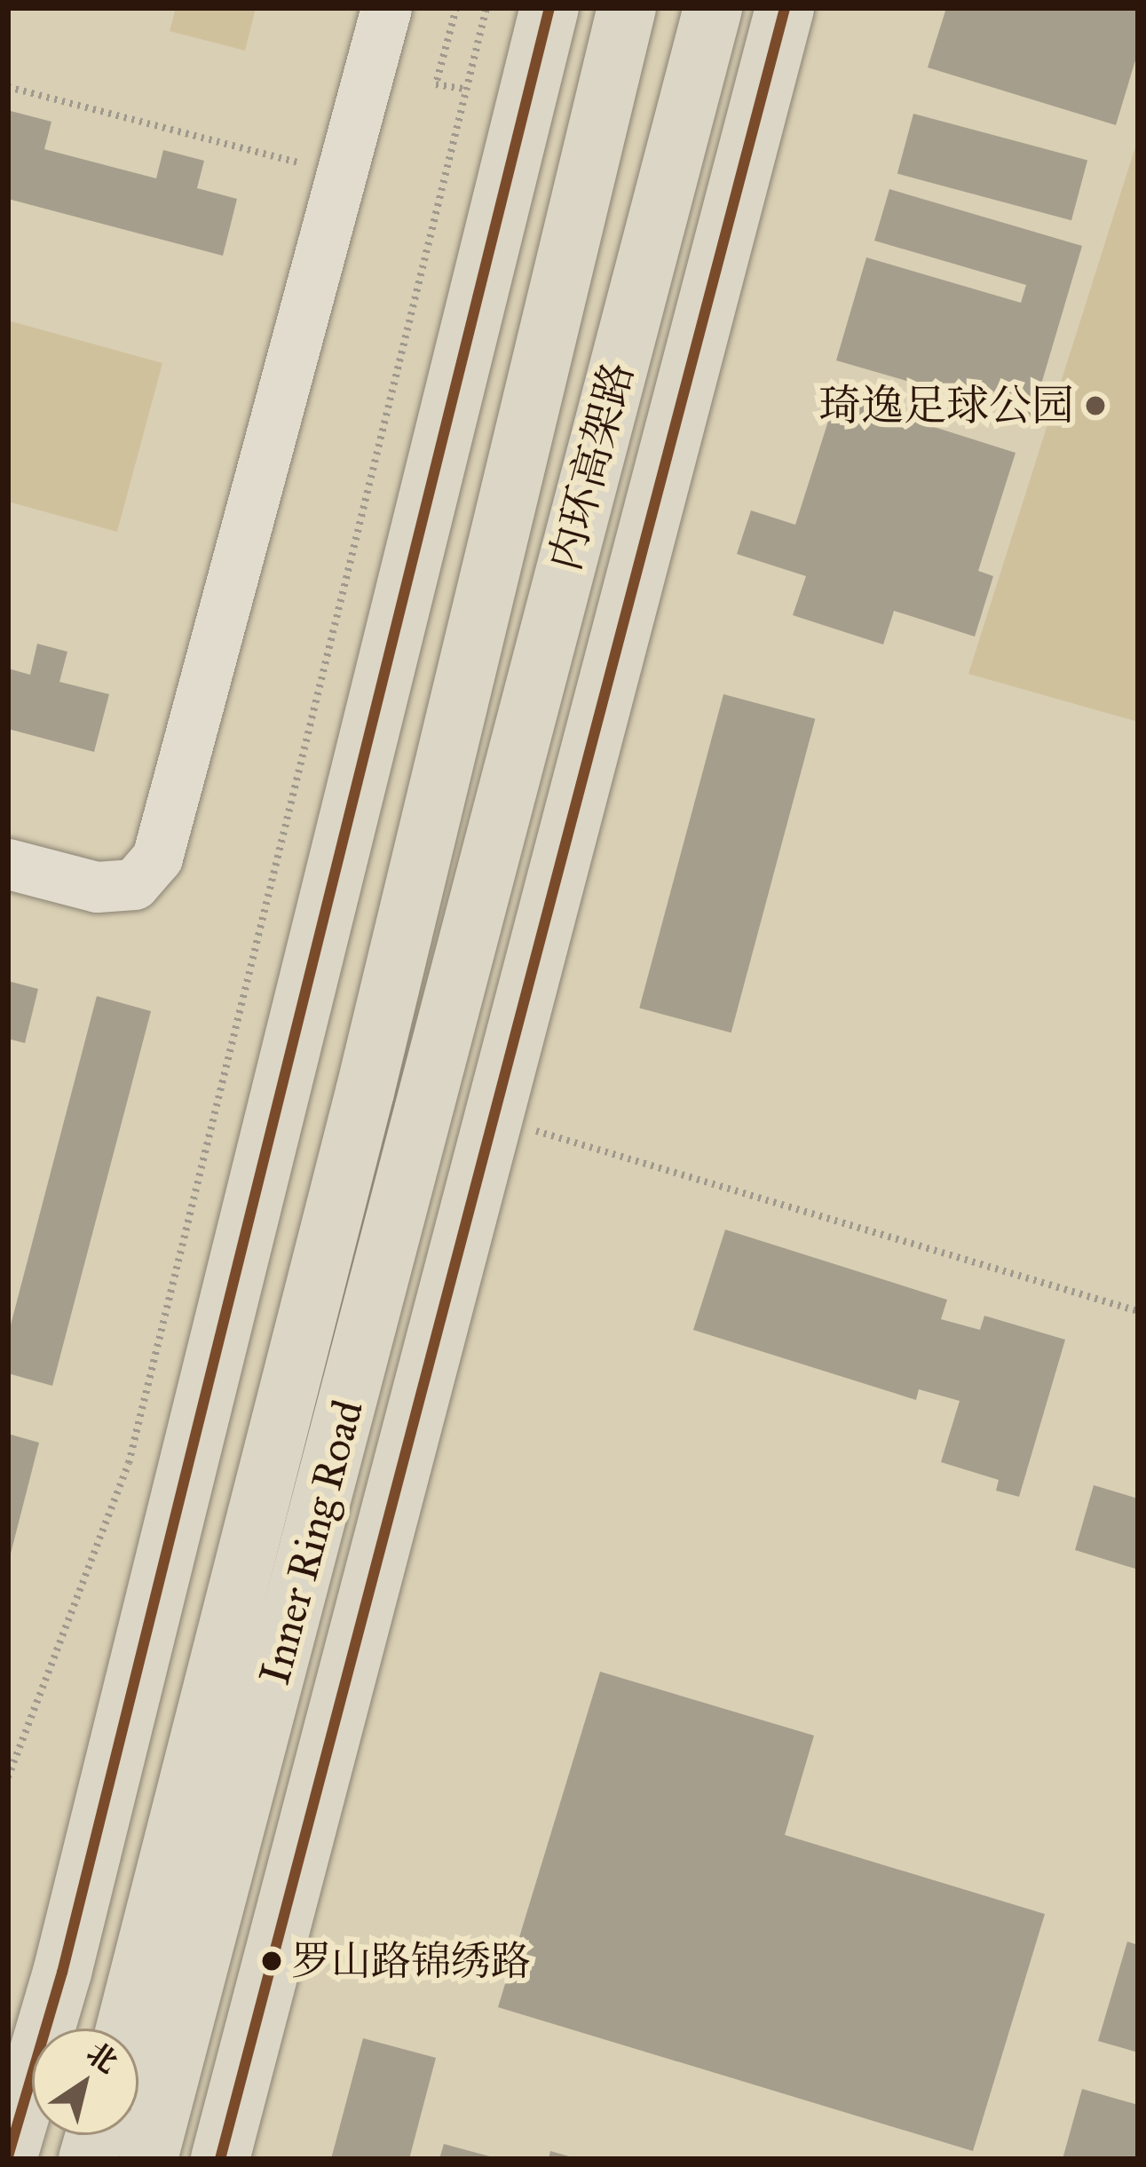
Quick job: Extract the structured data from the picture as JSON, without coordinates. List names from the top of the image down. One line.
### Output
{"streets":{"main road":["内环高架路","Inner Ring Road"]},"crossings":[["内环高架路","Inner Ring Road"]],"places":["琦逸足球公园","罗山路锦绣路"],"north":"top right"}
